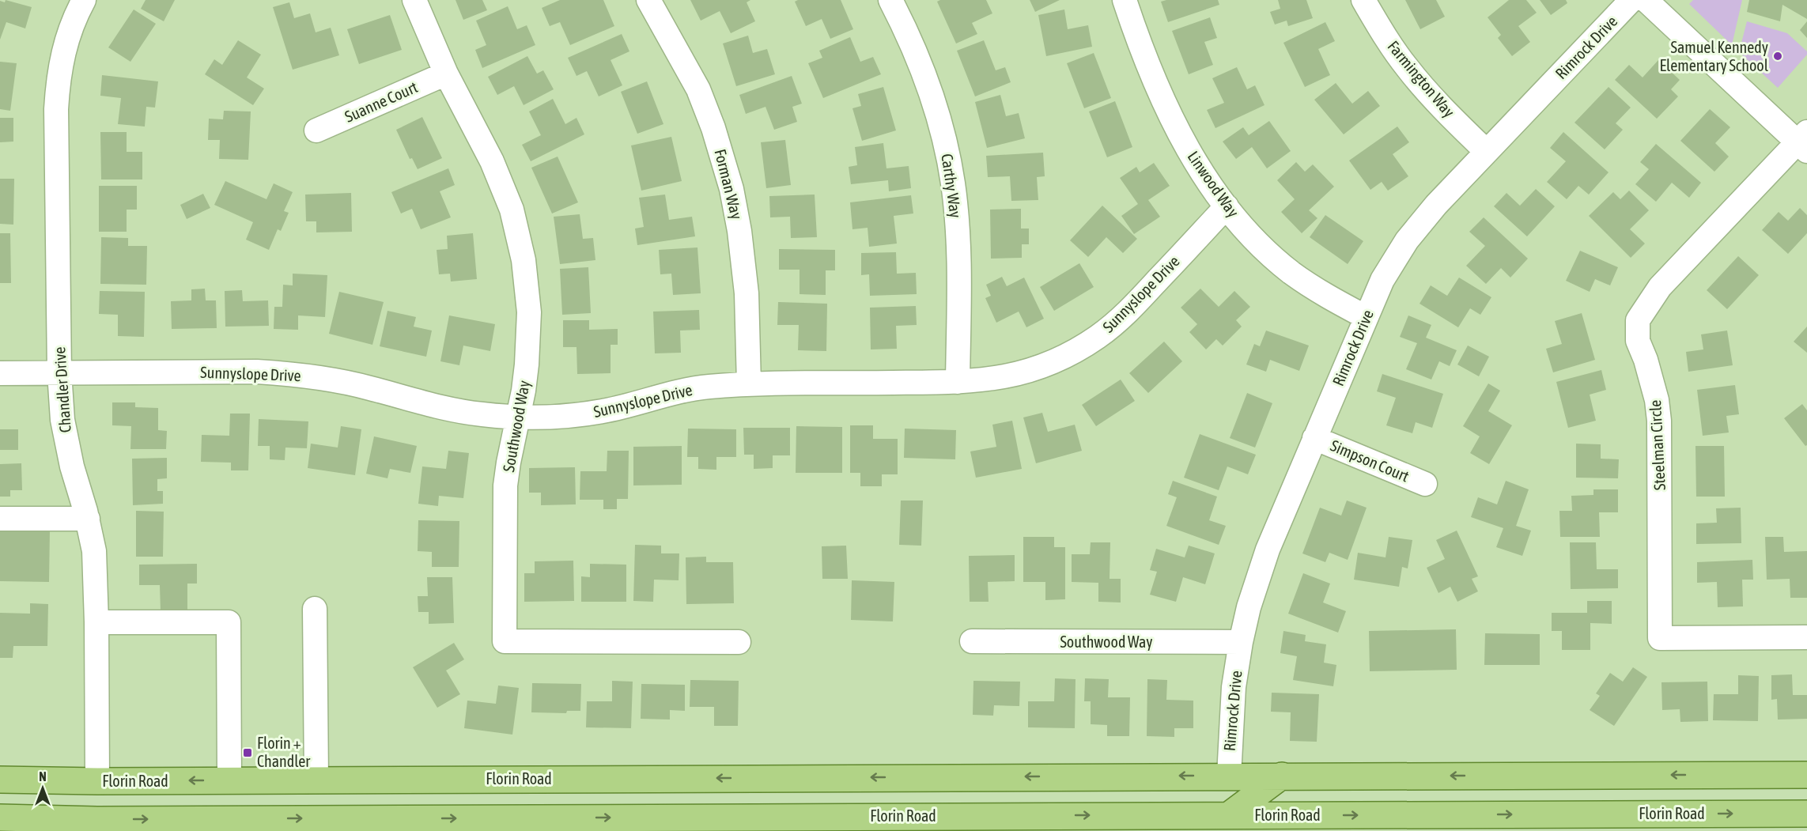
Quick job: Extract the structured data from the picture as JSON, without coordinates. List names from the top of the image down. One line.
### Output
{"streets":{"main road":["Florin Road"],"street":["Rimrock Drive","Farmington Way","Suanne Court","Forman Way","Linwood Way","Carthy Way","Sunnyslope Drive","Chandler Drive","Southwood Way","Steelman Circle","Simpson Court"]},"crossings":[["Rimrock Drive","Farmington Way"],["Rimrock Drive","Linwood Way"],["Rimrock Drive","Southwood Way"],["Rimrock Drive","Simpson Court"],["Rimrock Drive","Florin Road"],["Suanne Court","Southwood Way"],["Forman Way","Sunnyslope Drive"],["Linwood Way","Sunnyslope Drive"],["Carthy Way","Sunnyslope Drive"],["Sunnyslope Drive","Chandler Drive"],["Sunnyslope Drive","Southwood Way"],["Chandler Drive","Florin Road"]],"places":{"other":["Samuel Kennedy Elementary School"],"transit":["Florin + Chandler"]},"north":"top"}
